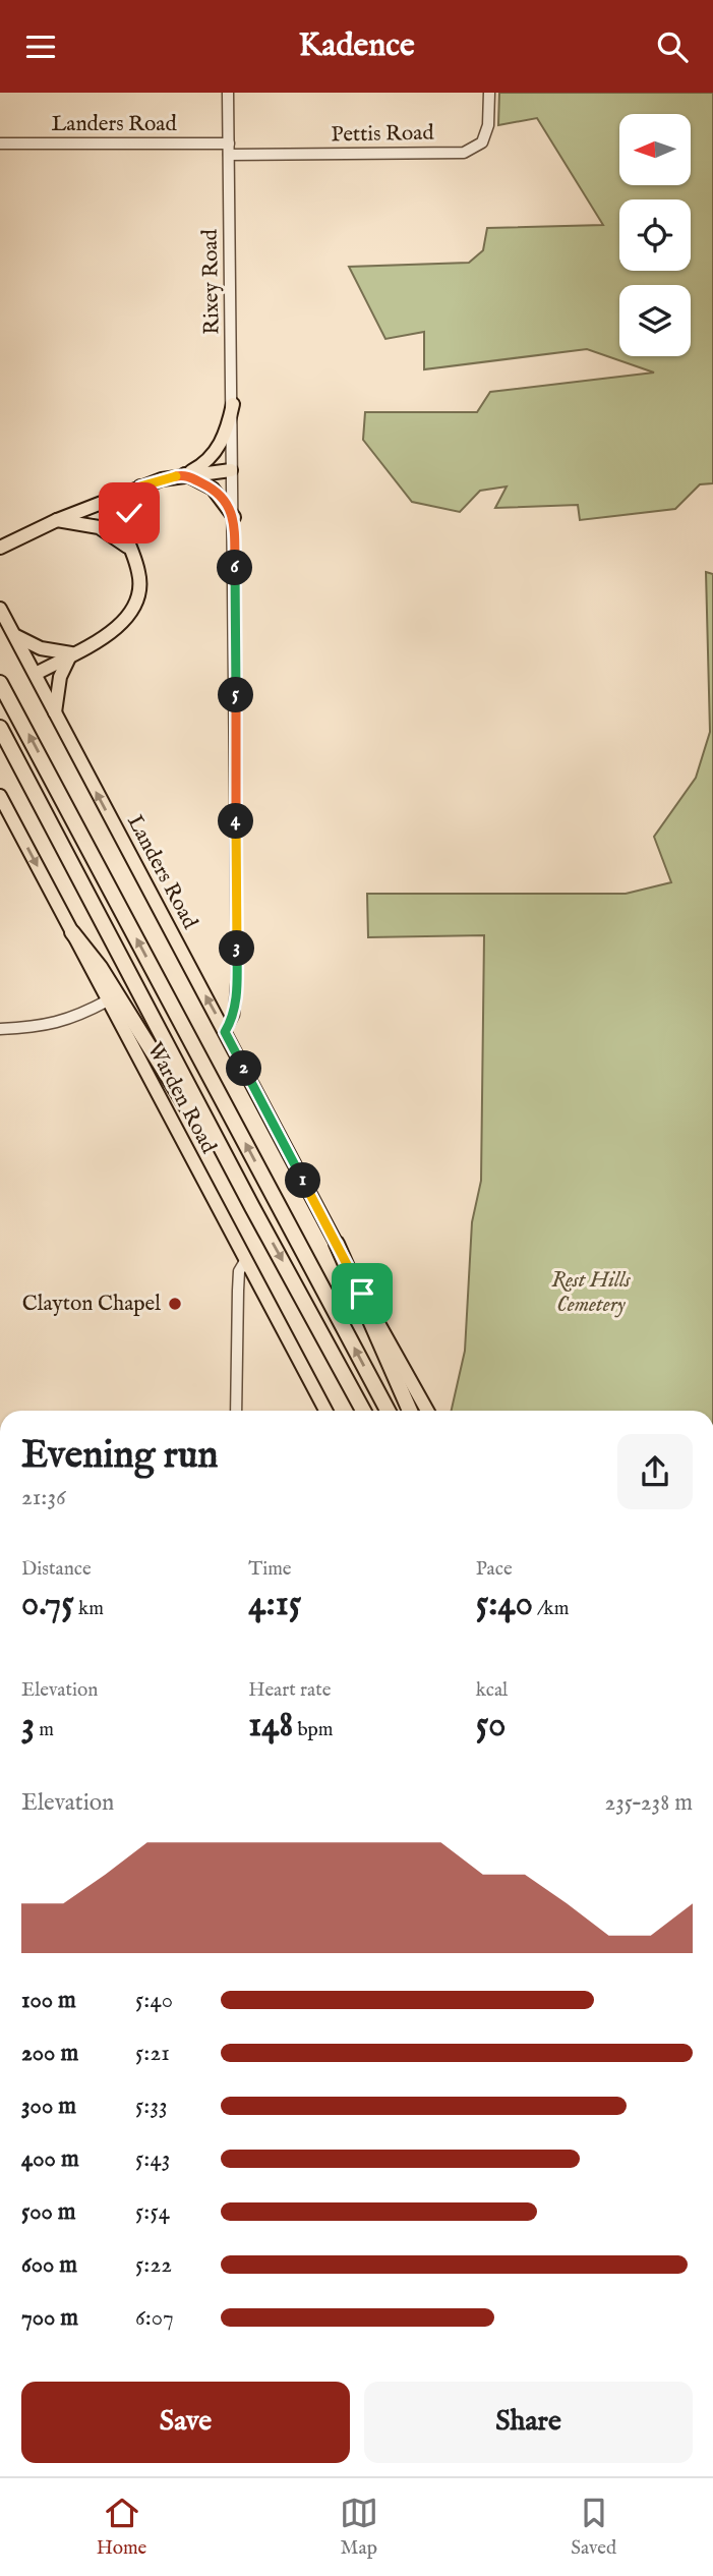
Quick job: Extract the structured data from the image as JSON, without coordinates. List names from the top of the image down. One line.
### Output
{"streets":{"main road":["Landers Road","Warden Road"],"street":["Pettis Road","Rixey Road"]},"crossings":[["Landers Road","Pettis Road"],["Landers Road","Rixey Road"],["Pettis Road","Rixey Road"]],"parks":["Rest Hills Cemetery"],"places":["Clayton Chapel"],"north":"left","page":{"header":"Kadence","pins":["6","5","4","3","2","1"],"heading":["Evening run","21:36"],"stats":[["Distance","0.75 km"],["Time","4:15"],["Pace","5:40 /km"],["Elevation","3 m"],["Heart rate","148 bpm"],["kcal","50"]],"chart":["Elevation","235–238 m"],"list":[{"name":"100 m","note":"5:40"},{"name":"200 m","note":"5:21"},{"name":"300 m","note":"5:33"},{"name":"400 m","note":"5:43"},{"name":"500 m","note":"5:54"},{"name":"600 m","note":"5:22"},{"name":"700 m","note":"6:07"}],"buttons":["Save","Share"],"tabs":["Home","Map","Saved"]}}
